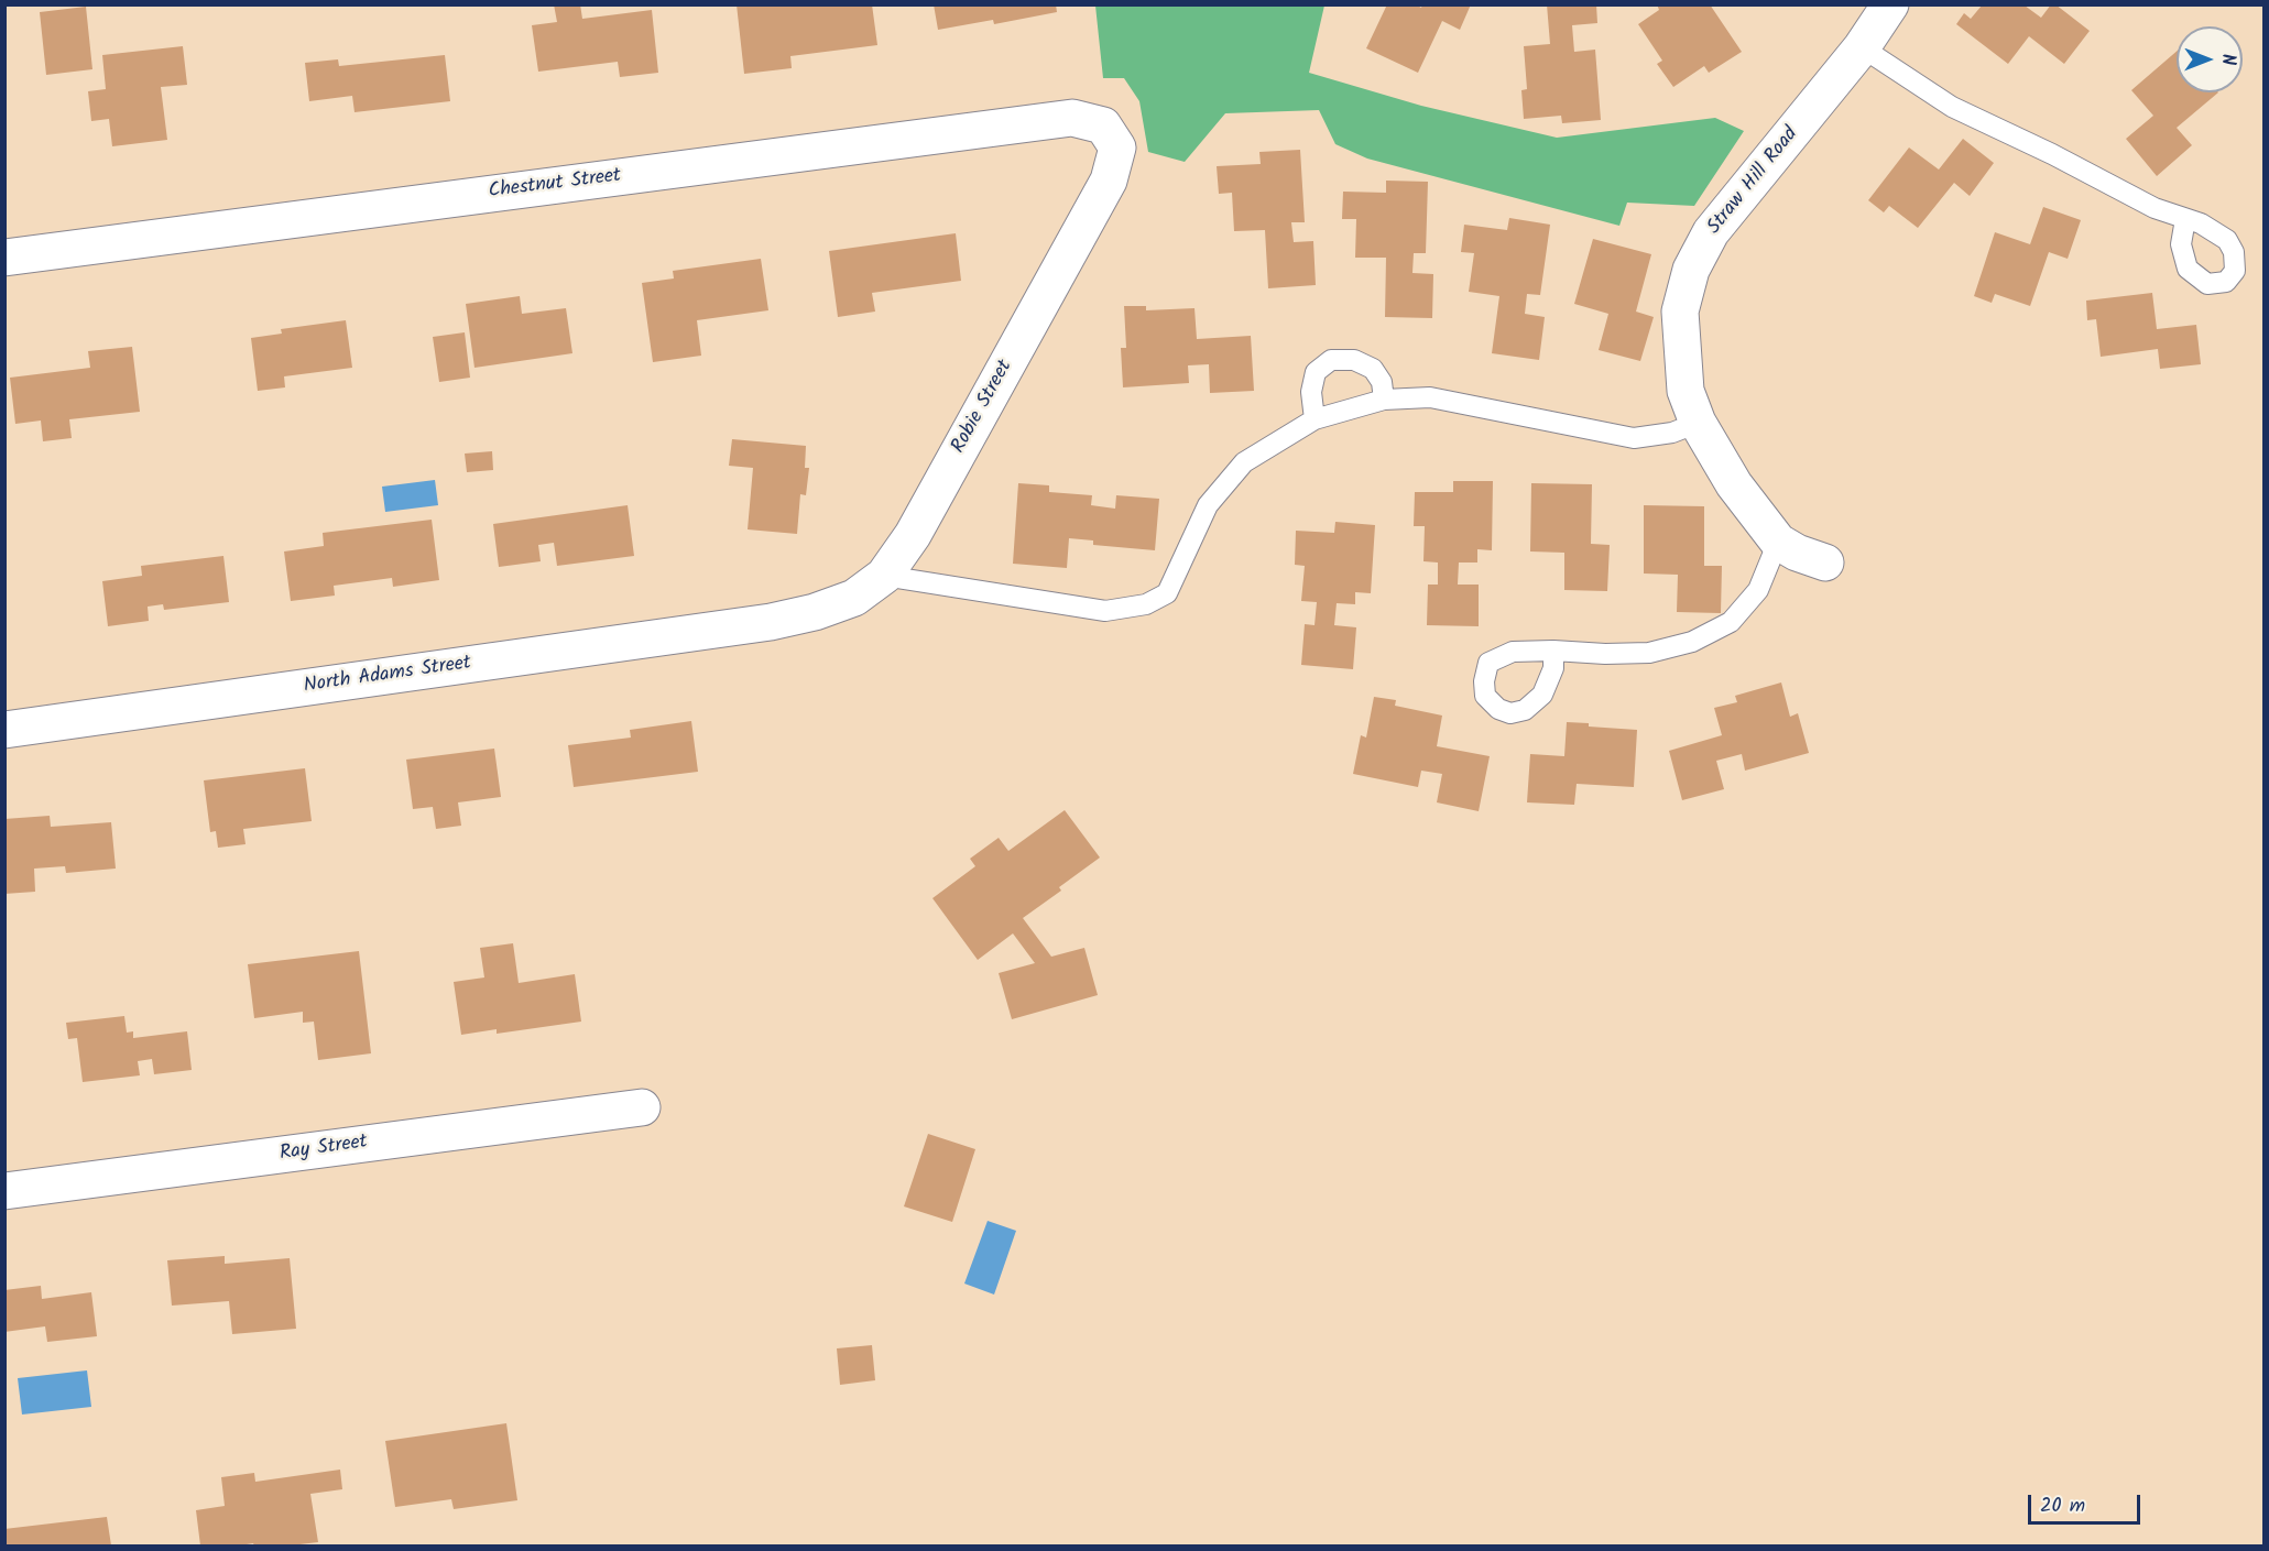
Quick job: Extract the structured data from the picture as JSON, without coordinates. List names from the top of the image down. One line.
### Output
{"streets":{"street":["Straw Hill Road","Chestnut Street","Robie Street","North Adams Street","Ray Street"]},"crossings":[["Chestnut Street","Robie Street"],["Robie Street","North Adams Street"]],"scale_bar":"20 m","north":"right"}
